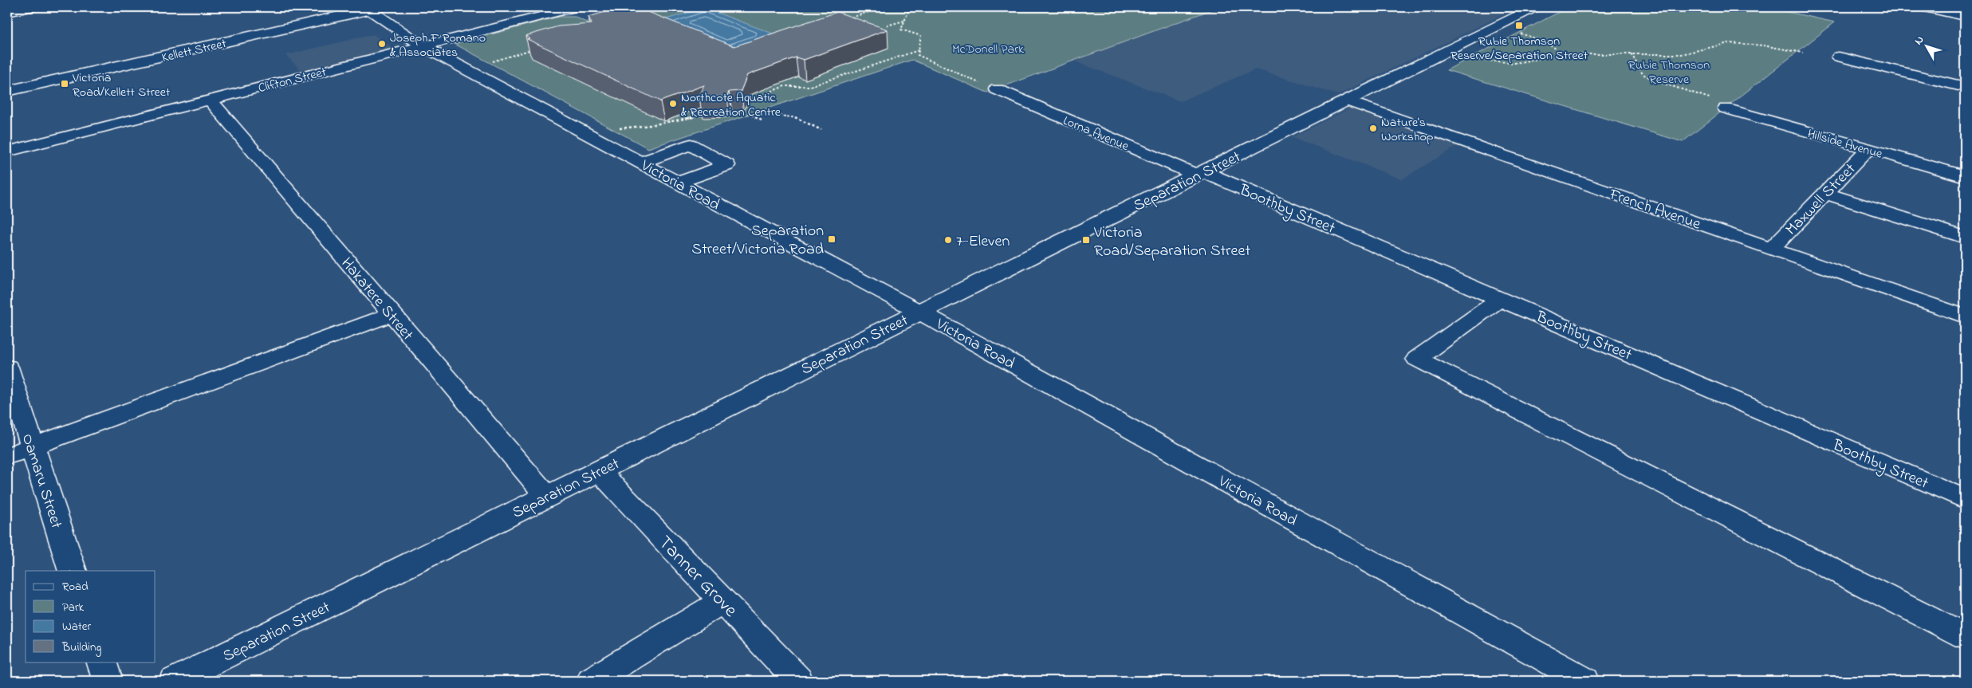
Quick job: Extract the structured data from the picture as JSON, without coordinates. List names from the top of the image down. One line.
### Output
{"streets":{"street":["Kellett Street","Clifton Street","Lorna Avenue","Hillside Avenue","Separation Street","Victoria Road","Maxwell Street","Boothby Street","French Avenue","Hakatere Street","Oamaru Street","Tanner Grove"]},"crossings":[["Kellett Street","Victoria Road"],["Clifton Street","Victoria Road"],["Clifton Street","Hakatere Street"],["Lorna Avenue","Separation Street"],["Lorna Avenue","Boothby Street"],["Hillside Avenue","Maxwell Street"],["Separation Street","Victoria Road"],["Separation Street","Boothby Street"],["Separation Street","French Avenue"],["Separation Street","Hakatere Street"],["Separation Street","Tanner Grove"],["Maxwell Street","French Avenue"]],"parks":["McDonell Park","Rubie Thomson Reserve"],"places":{"transit":["Rubie Thomson Reserve/Separation Street","Victoria Road/Kellett Street","Separation Street/Victoria Road","Victoria Road/Separation Street"],"other":["Joseph F Romano & Associates","Northcote Aquatic & Recreation Centre","Nature's Workshop","7-Eleven"]},"legend":["Road","Park","Water","Building"],"north":"top left"}
